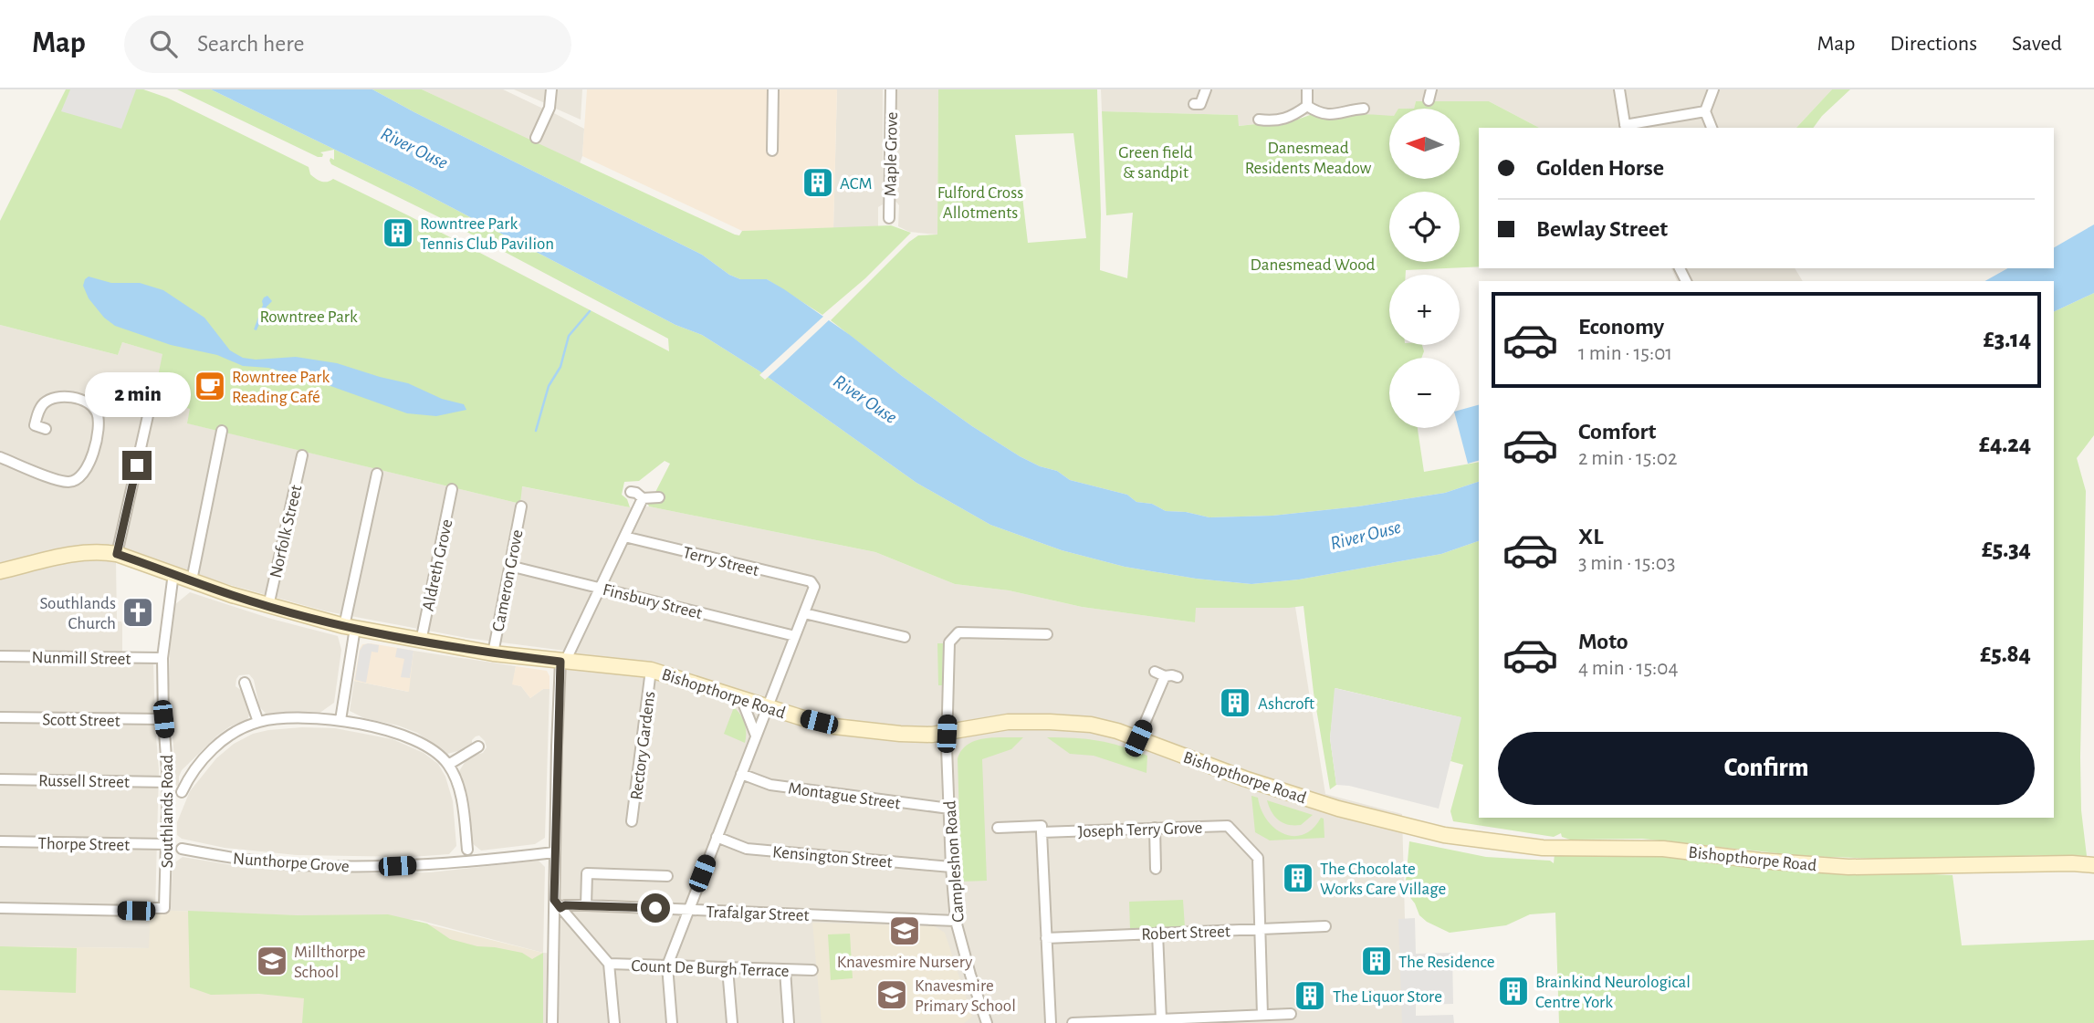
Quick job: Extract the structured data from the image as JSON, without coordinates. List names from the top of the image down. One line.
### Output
{"streets":{"street":["Maple Grove","Norfolk Street","Terry Street","Aldreth Grove","Cameron Grove","Finsbury Street","Nunmill Street","Bishopthorpe Road","Scott Street","Rectory Gardens","Russell Street","Montague Street","Southlands Road","Joseph Terry Grove","Thorpe Street","Kensington Street","Nunthorpe Grove","Campleshon Road","Trafalgar Street","Robert Street","Count De Burgh Terrace"]},"crossings":[["Norfolk Street","Bishopthorpe Road"],["Aldreth Grove","Bishopthorpe Road"],["Cameron Grove","Finsbury Street"],["Cameron Grove","Bishopthorpe Road"],["Nunmill Street","Southlands Road"],["Bishopthorpe Road","Rectory Gardens"],["Bishopthorpe Road","Southlands Road"],["Bishopthorpe Road","Campleshon Road"],["Scott Street","Southlands Road"],["Russell Street","Southlands Road"],["Montague Street","Campleshon Road"],["Southlands Road","Thorpe Street"],["Joseph Terry Grove","Robert Street"],["Kensington Street","Campleshon Road"],["Campleshon Road","Trafalgar Street"]],"water":["River Ouse"],"parks":["Danesmead Residents Meadow","Green field & sandpit","Fulford Cross Allotments","Danesmead Wood","Rowntree Park"],"places":{"building":["ACM","Rowntree Park Tennis Club Pavilion","Ashcroft","The Chocolate Works Care Village","The Residence","Brainkind Neurological Centre York","The Liquor Store"],"cafe":["Rowntree Park Reading Café"],"church":["Southlands Church"],"school or university":["Knavesmire Nursery","Millthorpe School","Knavesmire Primary School"]},"north":"left","page":{"header":"Map","search":"Search here","nav":["Map","Directions","Saved"],"map_buttons":["+","−"],"banner":["Golden Horse","Bewlay Street"],"list":[{"name":"Economy","note":"1 min · 15:01","value":"£3.14"},{"name":"Comfort","note":"2 min · 15:02","value":"£4.24"},{"name":"XL","note":"3 min · 15:03","value":"£5.34"},{"name":"Moto","note":"4 min · 15:04","value":"£5.84"}],"bubble":"2 min","buttons":"Confirm"}}
